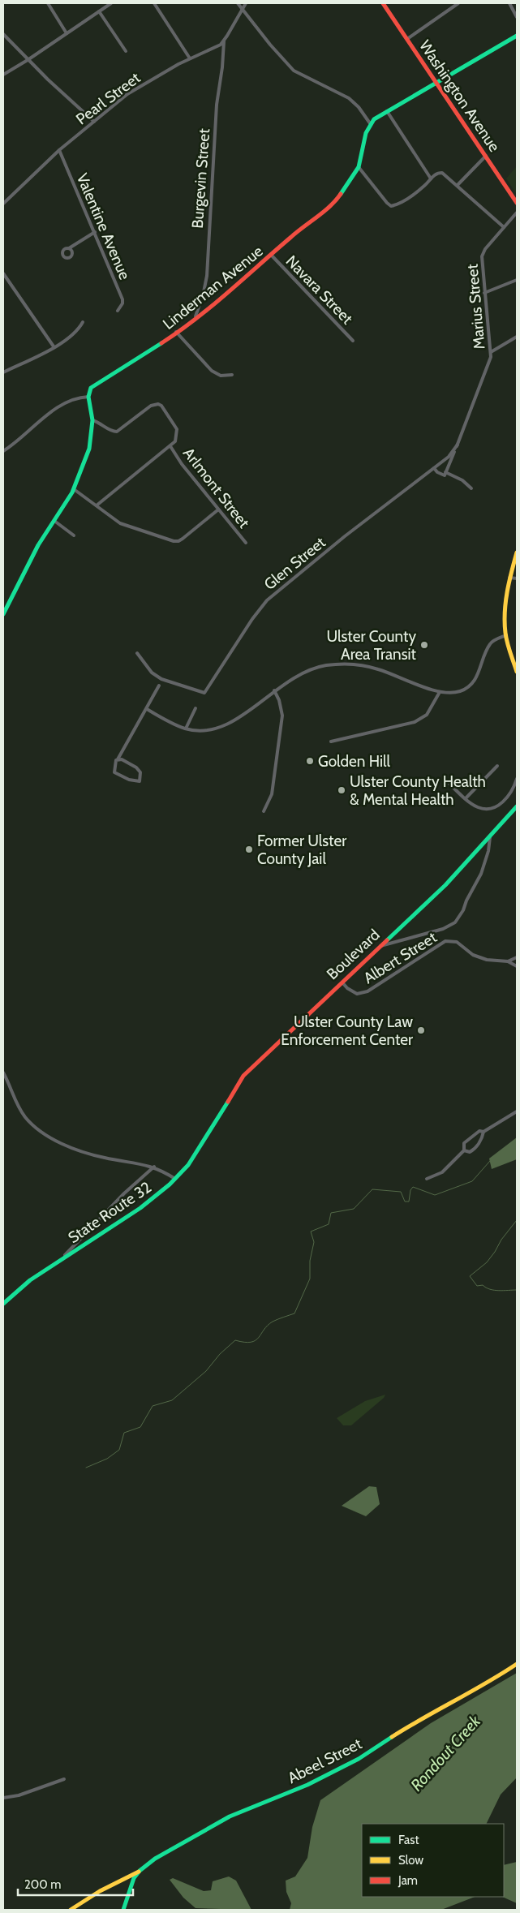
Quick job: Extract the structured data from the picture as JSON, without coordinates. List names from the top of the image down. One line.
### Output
{"streets":{"main road":["Washington Avenue","Linderman Avenue","Boulevard","State Route 32","Abeel Street"],"street":["Pearl Street","Burgevin Street","Valentine Avenue","Navara Street","Marius Street","Arlmont Street","Glen Street","Albert Street"]},"crossings":[["Pearl Street","Burgevin Street"],["Pearl Street","Valentine Avenue"],["Burgevin Street","Linderman Avenue"],["Linderman Avenue","Navara Street"],["Marius Street","Glen Street"],["Boulevard","Albert Street"],["Boulevard","State Route 32"]],"water":["Rondout Creek"],"places":["Ulster County Area Transit","Golden Hill","Ulster County Health & Mental Health","Former Ulster County Jail","Ulster County Law Enforcement Center"],"legend":["Fast","Slow","Jam"],"scale_bar":"200 m"}
